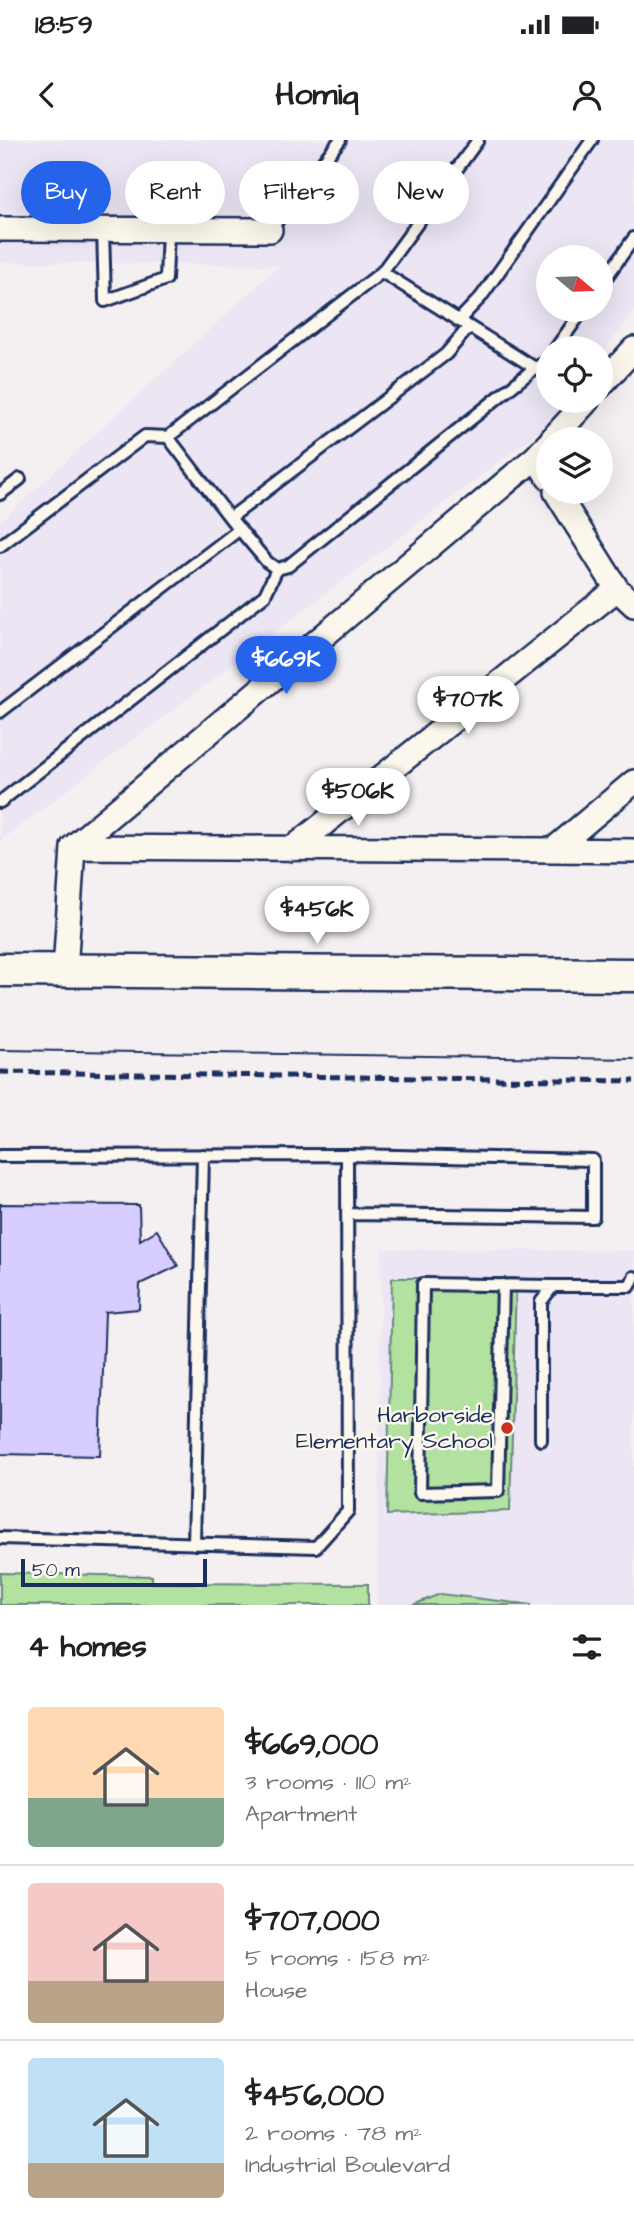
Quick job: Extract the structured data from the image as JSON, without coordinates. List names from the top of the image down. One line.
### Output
{"places":["Harborside Elementary School"],"scale_bar":"50 m","north":"right","page":{"status":"18:59","header":"Homiq","chip":["Buy","Rent","Filters","New"],"price":["$669K","$707K","$506K","$456K"],"scale":"50 m","heading":"4 homes","list":[{"name":"$669,000","note":"3 rooms · 110 m² · Apartment"},{"name":"$707,000","note":"5 rooms · 158 m² · House"},{"name":"$456,000","note":"2 rooms · 78 m² · Industrial Boulevard"}]}}
